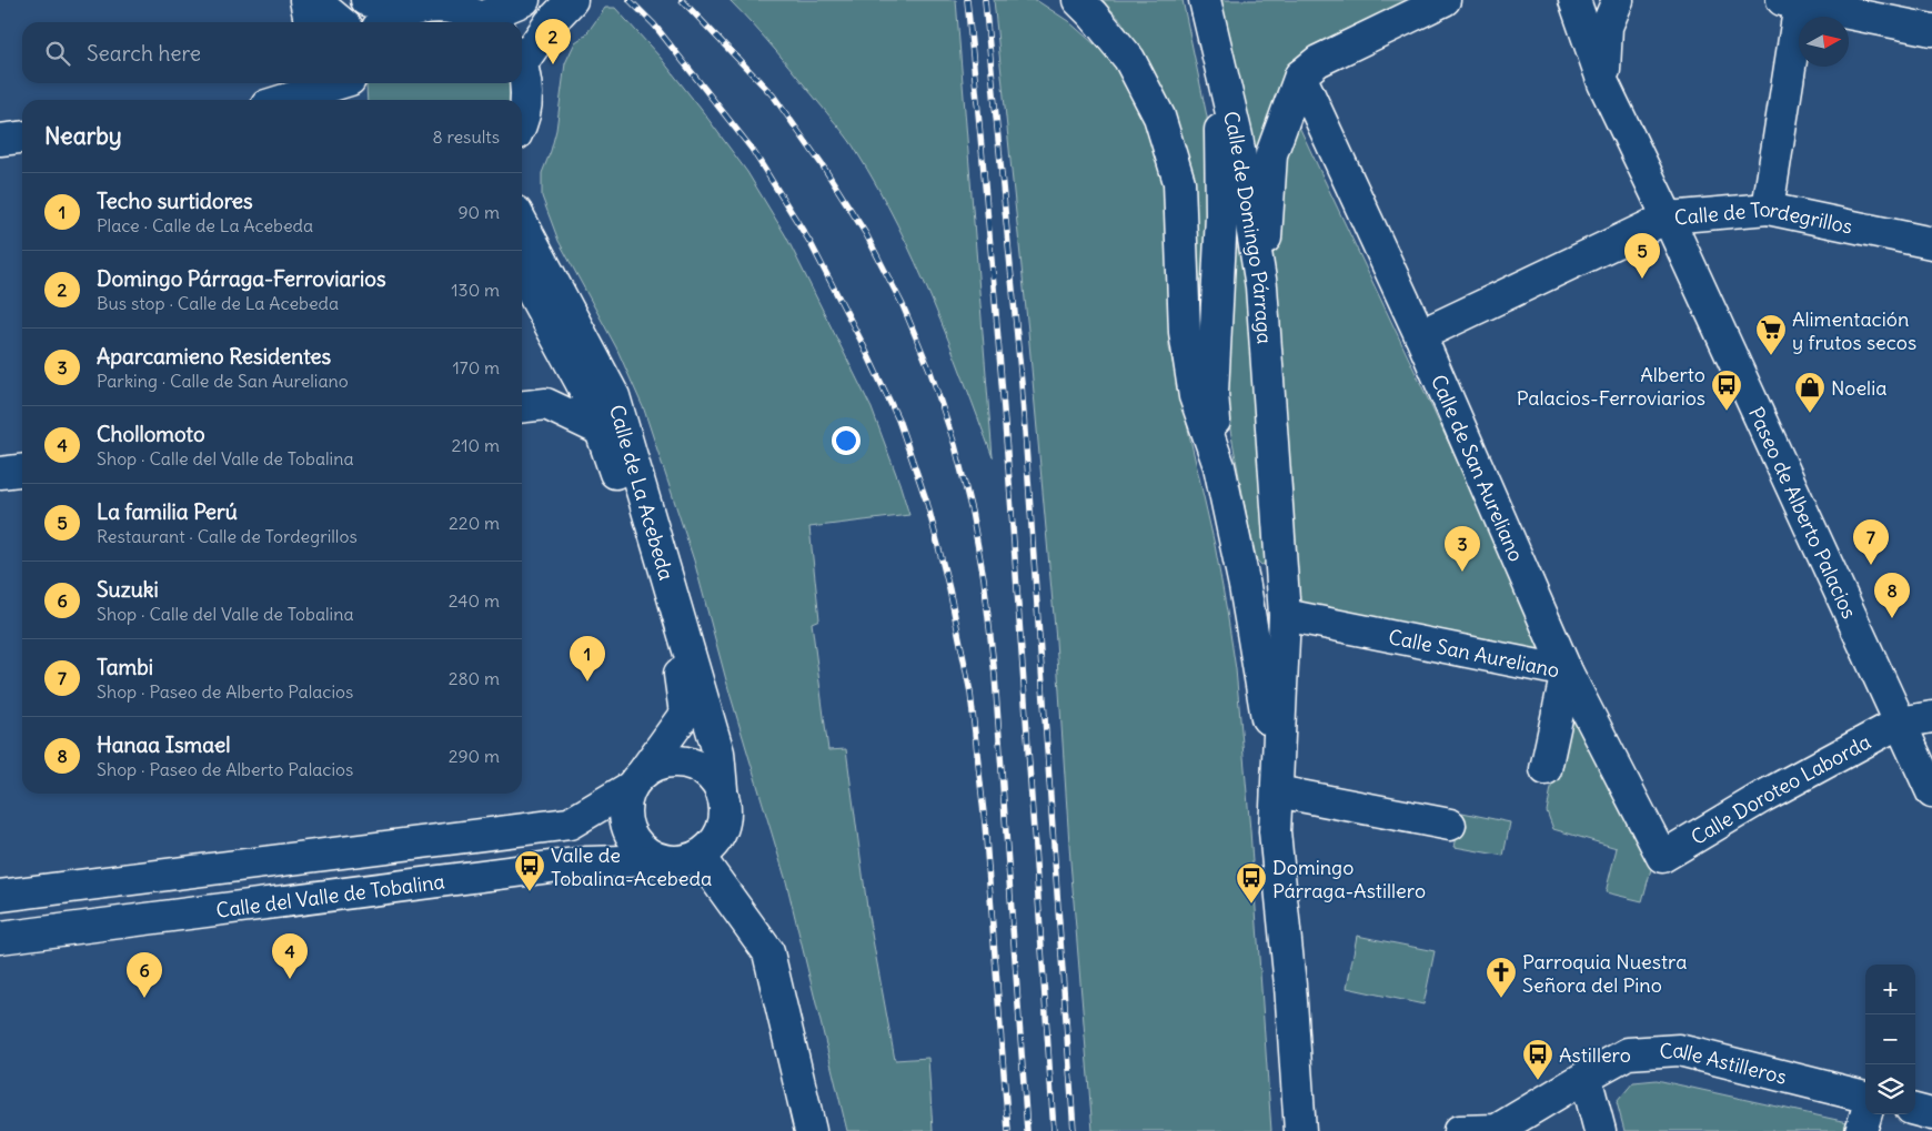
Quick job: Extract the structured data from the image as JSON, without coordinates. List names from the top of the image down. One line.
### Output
{"streets":{"street":["Calle de Tordegrillos","Calle de Domingo Párraga","Calle de San Aureliano","Calle de La Acebeda","Paseo de Alberto Palacios","Calle San Aureliano","Calle Doroteo Laborda","Calle del Valle de Tobalina","Calle Astilleros"]},"crossings":[["Calle de Tordegrillos","Calle de San Aureliano"],["Calle de Tordegrillos","Paseo de Alberto Palacios"],["Calle de Domingo Párraga","Calle San Aureliano"],["Calle de San Aureliano","Calle San Aureliano"],["Calle de San Aureliano","Calle Doroteo Laborda"],["Calle de La Acebeda","Calle del Valle de Tobalina"],["Paseo de Alberto Palacios","Calle Doroteo Laborda"]],"places":{"supermarket":["Alimentación y frutos secos"],"bus stop":["Alberto Palacios-Ferroviarios","Valle de Tobalina-Acebeda","Domingo Párraga-Astillero","Astillero"],"shop":["Noelia"],"church":["Parroquia Nuestra Señora del Pino"]},"north":"right","page":{"pins":["2","5","7","3","8","1","4","6"],"search":"Search here","heading":["Nearby","8 results"],"list":[{"mark":"1","name":"Techo surtidores","note":"Place · Calle de La Acebeda","value":"90 m"},{"mark":"2","name":"Domingo Párraga-Ferroviarios","note":"Bus stop · Calle de La Acebeda","value":"130 m"},{"mark":"3","name":"Aparcamieno Residentes","note":"Parking · Calle de San Aureliano","value":"170 m"},{"mark":"4","name":"Chollomoto","note":"Shop · Calle del Valle de Tobalina","value":"210 m"},{"mark":"5","name":"La familia Perú","note":"Restaurant · Calle de Tordegrillos","value":"220 m"},{"mark":"6","name":"Suzuki","note":"Shop · Calle del Valle de Tobalina","value":"240 m"},{"mark":"7","name":"Tambi","note":"Shop · Paseo de Alberto Palacios","value":"280 m"},{"mark":"8","name":"Hanaa Ismael","note":"Shop · Paseo de Alberto Palacios","value":"290 m"}],"map_buttons":["+","−"]}}
